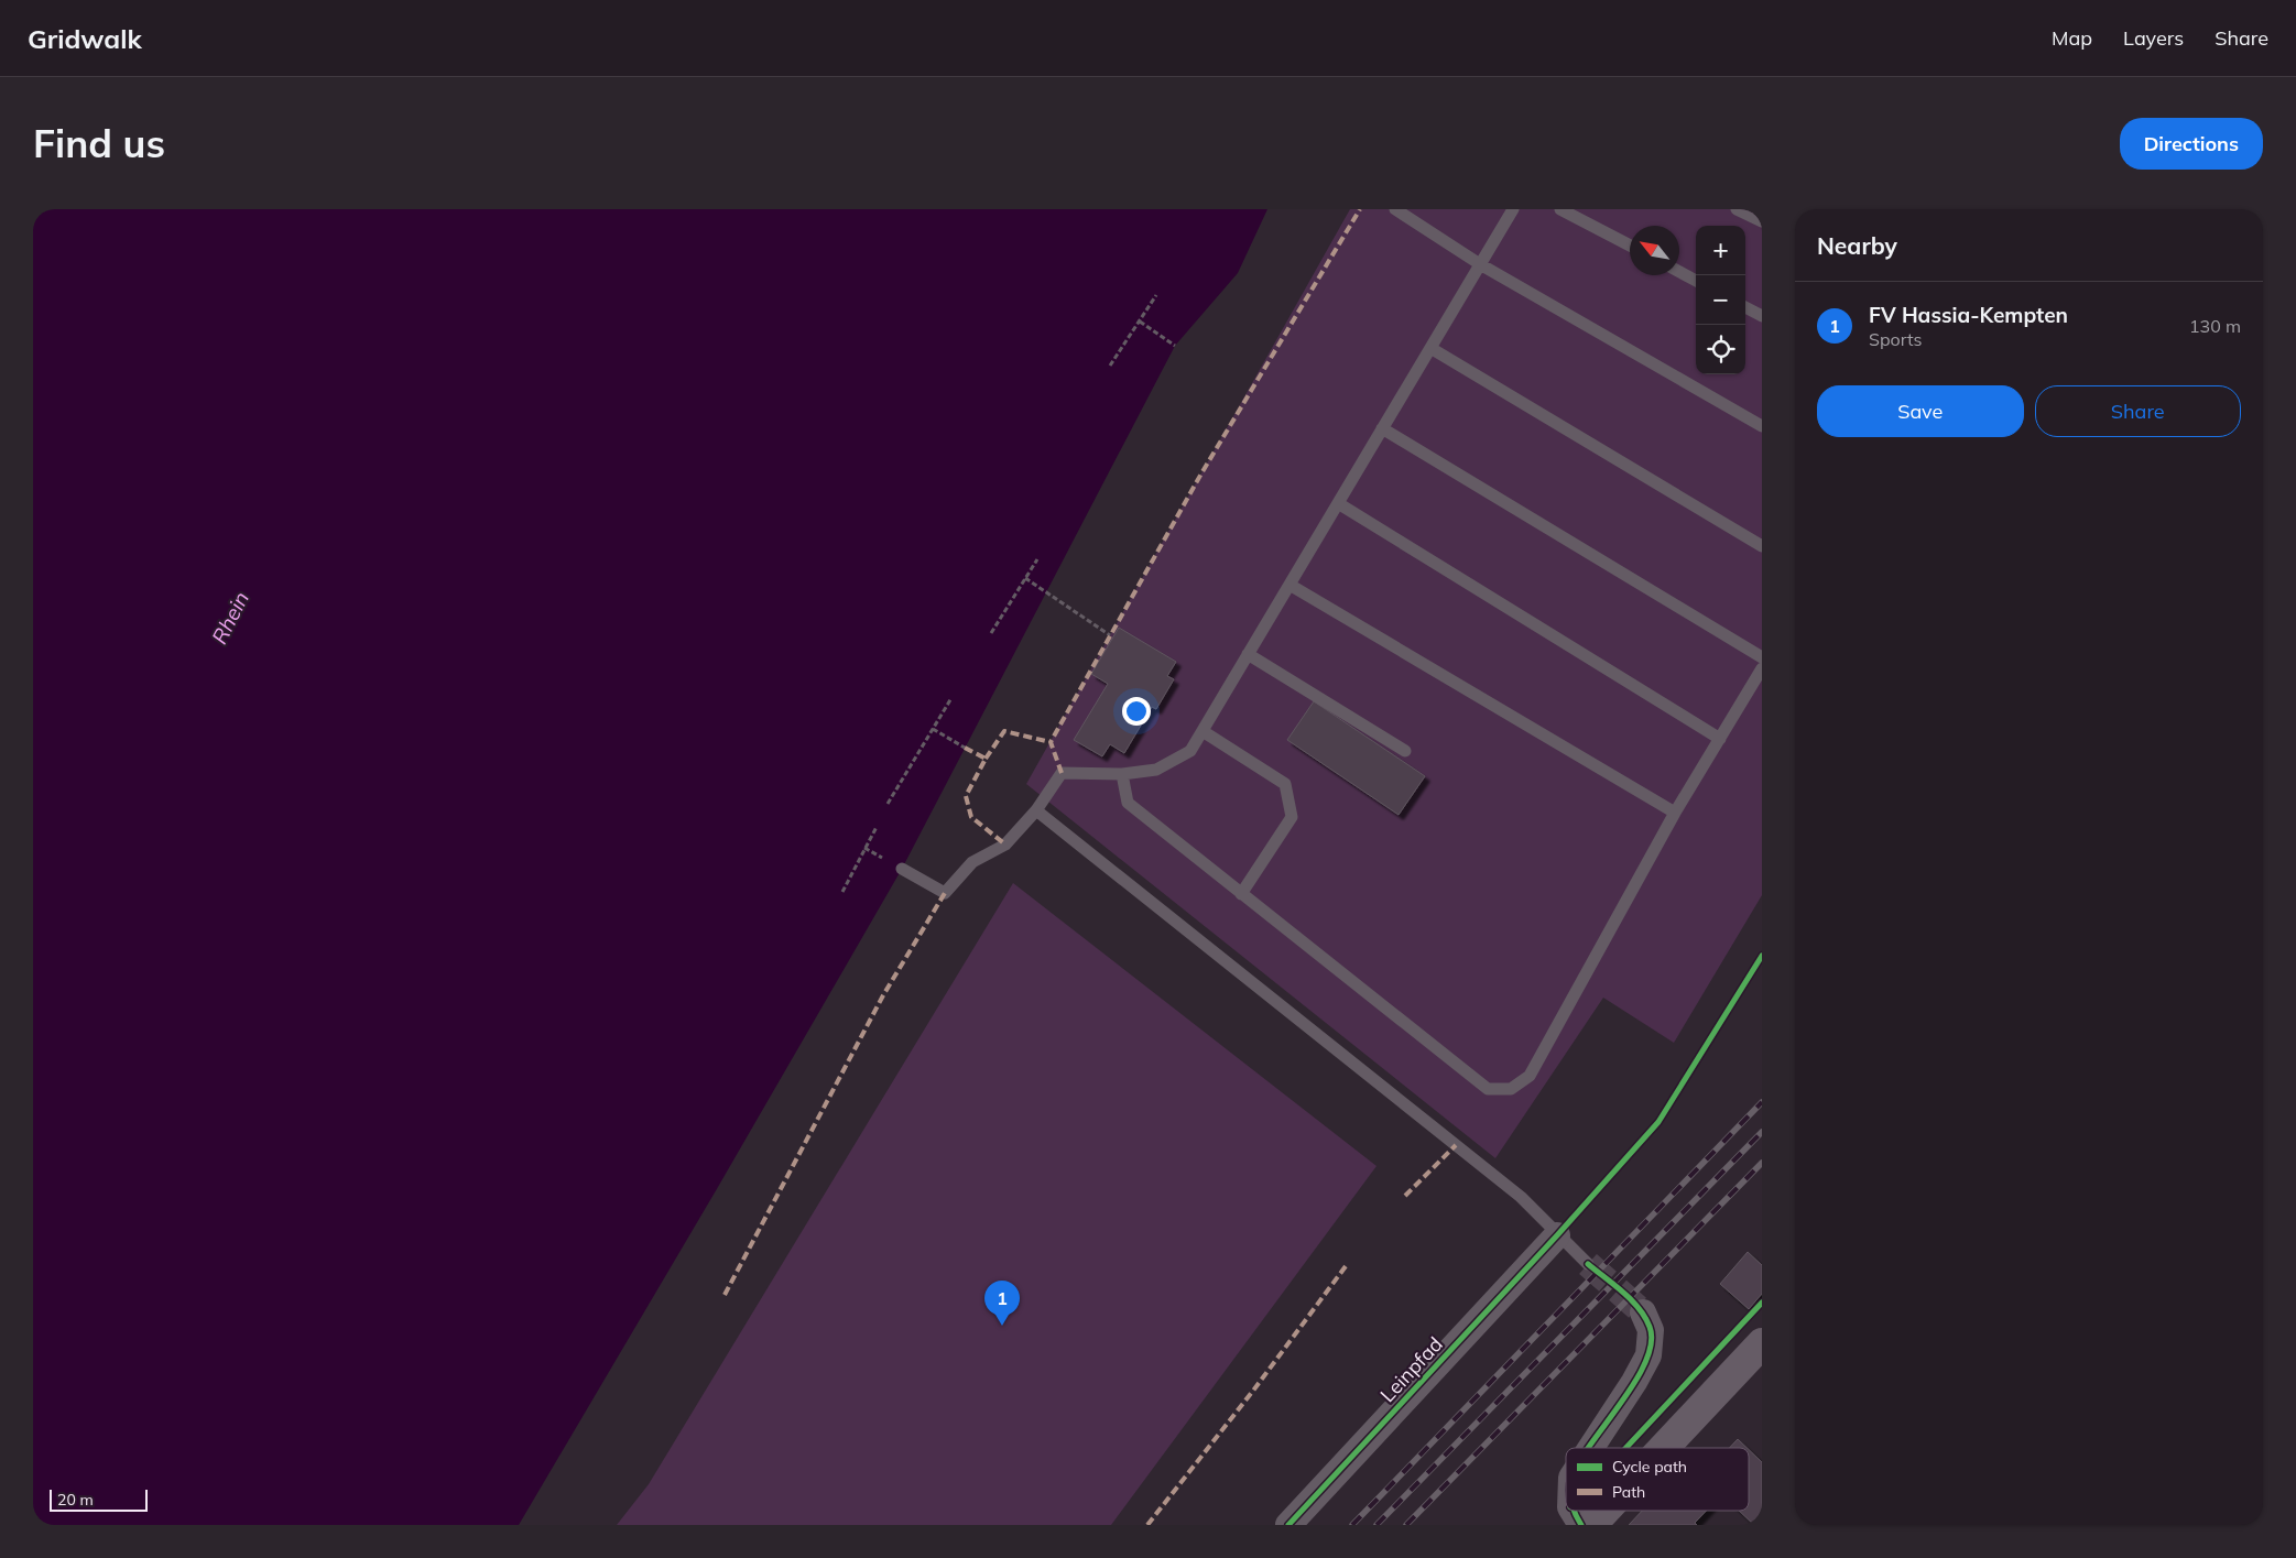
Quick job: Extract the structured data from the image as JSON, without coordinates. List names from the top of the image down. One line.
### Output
{"streets":{"street":["Leinpfad"]},"water":["Rhein"],"legend":["Cycle path","Path"],"scale_bar":"20 m","north":"top left","page":{"header":"Gridwalk","nav":["Map","Layers","Share"],"buttons":["Directions",["Save","Share"]],"title":"Find us","heading":"Nearby","map_buttons":["+","−"],"list":[{"mark":"1","name":"FV Hassia-Kempten","note":"Sports","value":"130 m"}],"pins":"1","scale":"20 m"}}
